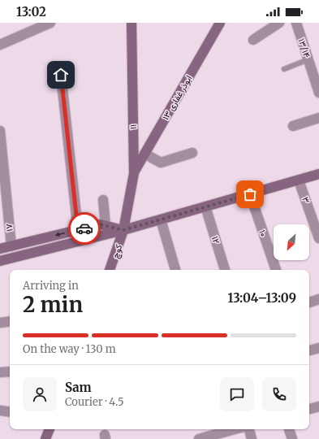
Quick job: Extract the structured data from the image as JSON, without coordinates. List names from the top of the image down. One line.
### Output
{"streets":{"street":["۱۳/۱۴","۱۳ ابوذر غفاری","۱۱","۳","۱۷","۱۰","۱۲","کوچ"]},"crossings":[["۱۳ ابوذر غفاری","۱۱"],["۱۱","کوچ"]],"north":"bottom left","page":{"status":"13:02","heading":["2 min","Arriving in","13:04–13:09"],"panel":["Sam","Courier · 4.5"],"bar":"On the way · 130 m"}}
